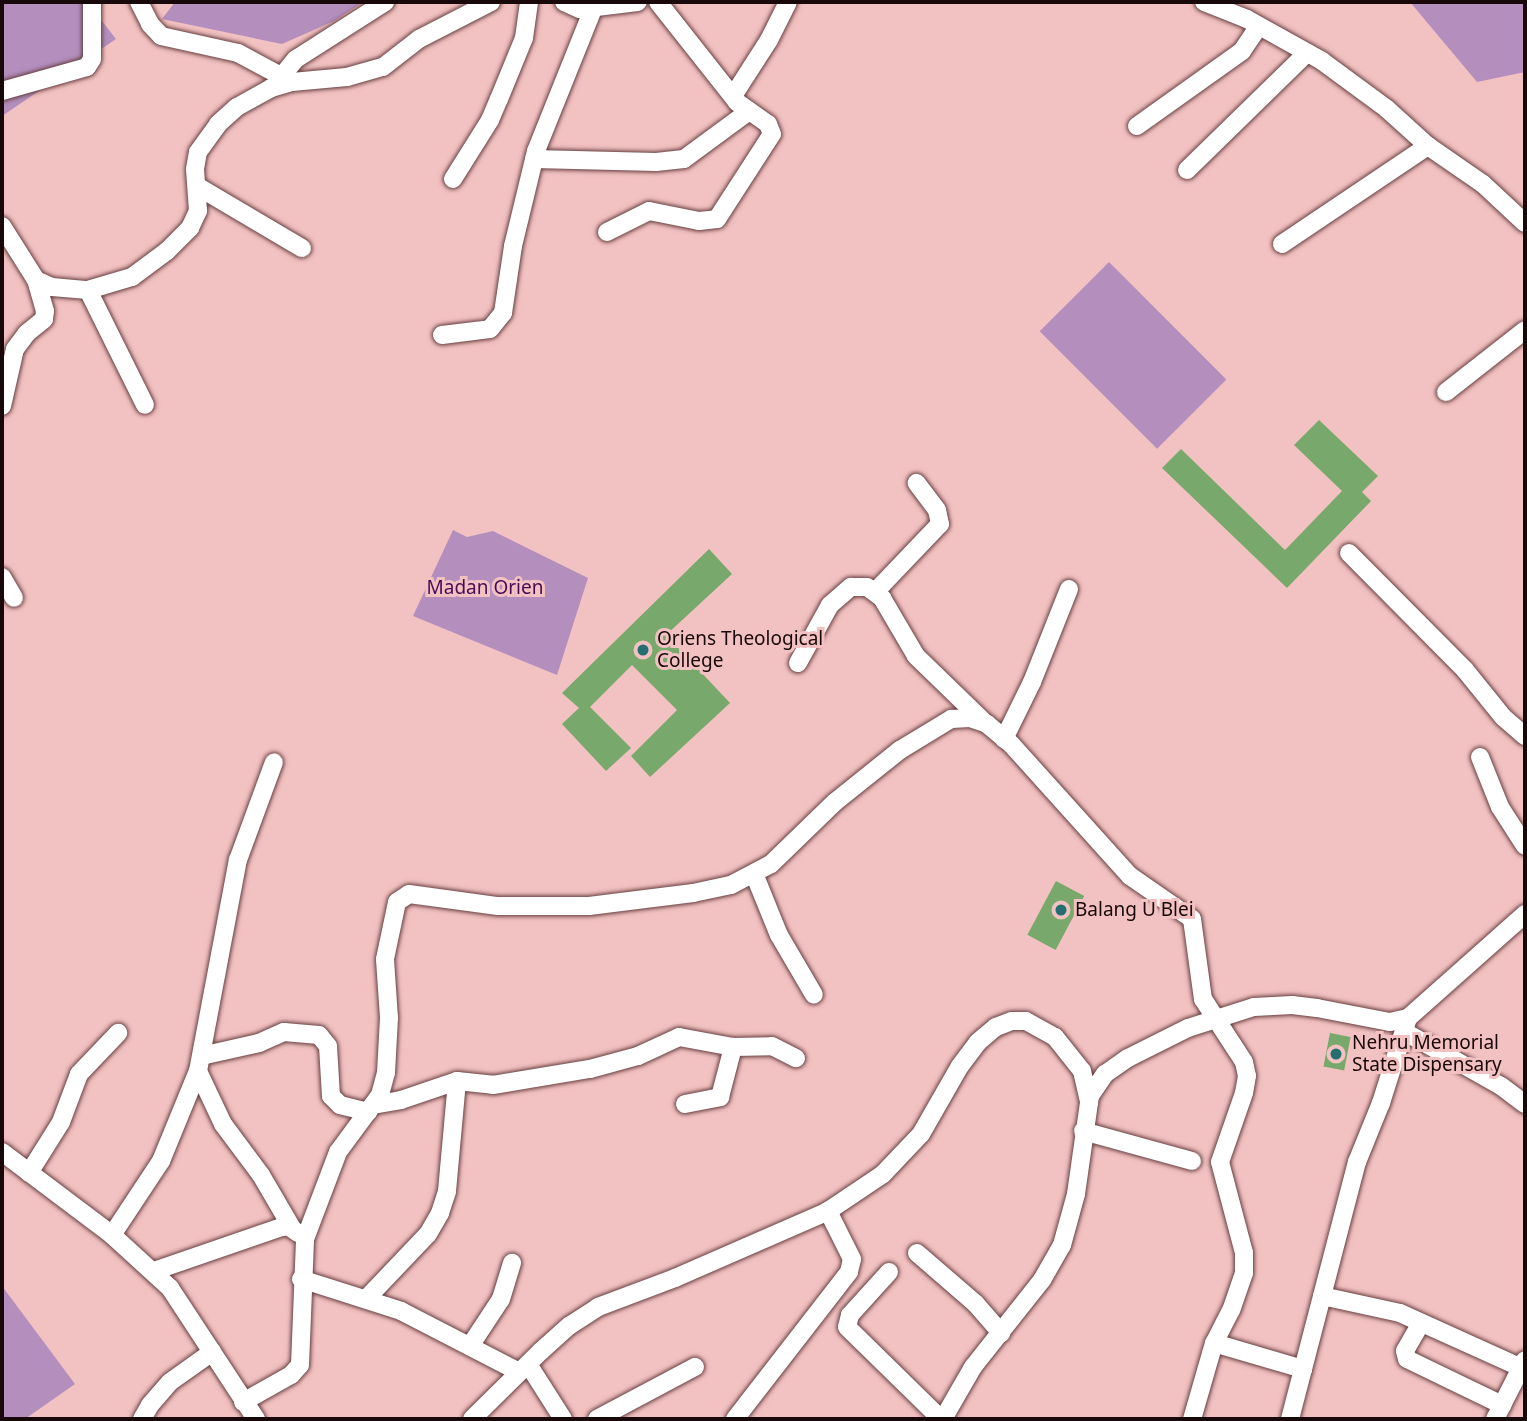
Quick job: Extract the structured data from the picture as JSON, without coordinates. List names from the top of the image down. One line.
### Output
{"parks":["Madan Orien"],"places":["Oriens Theological College","Balang U Blei","Nehru Memorial State Dispensary"]}
